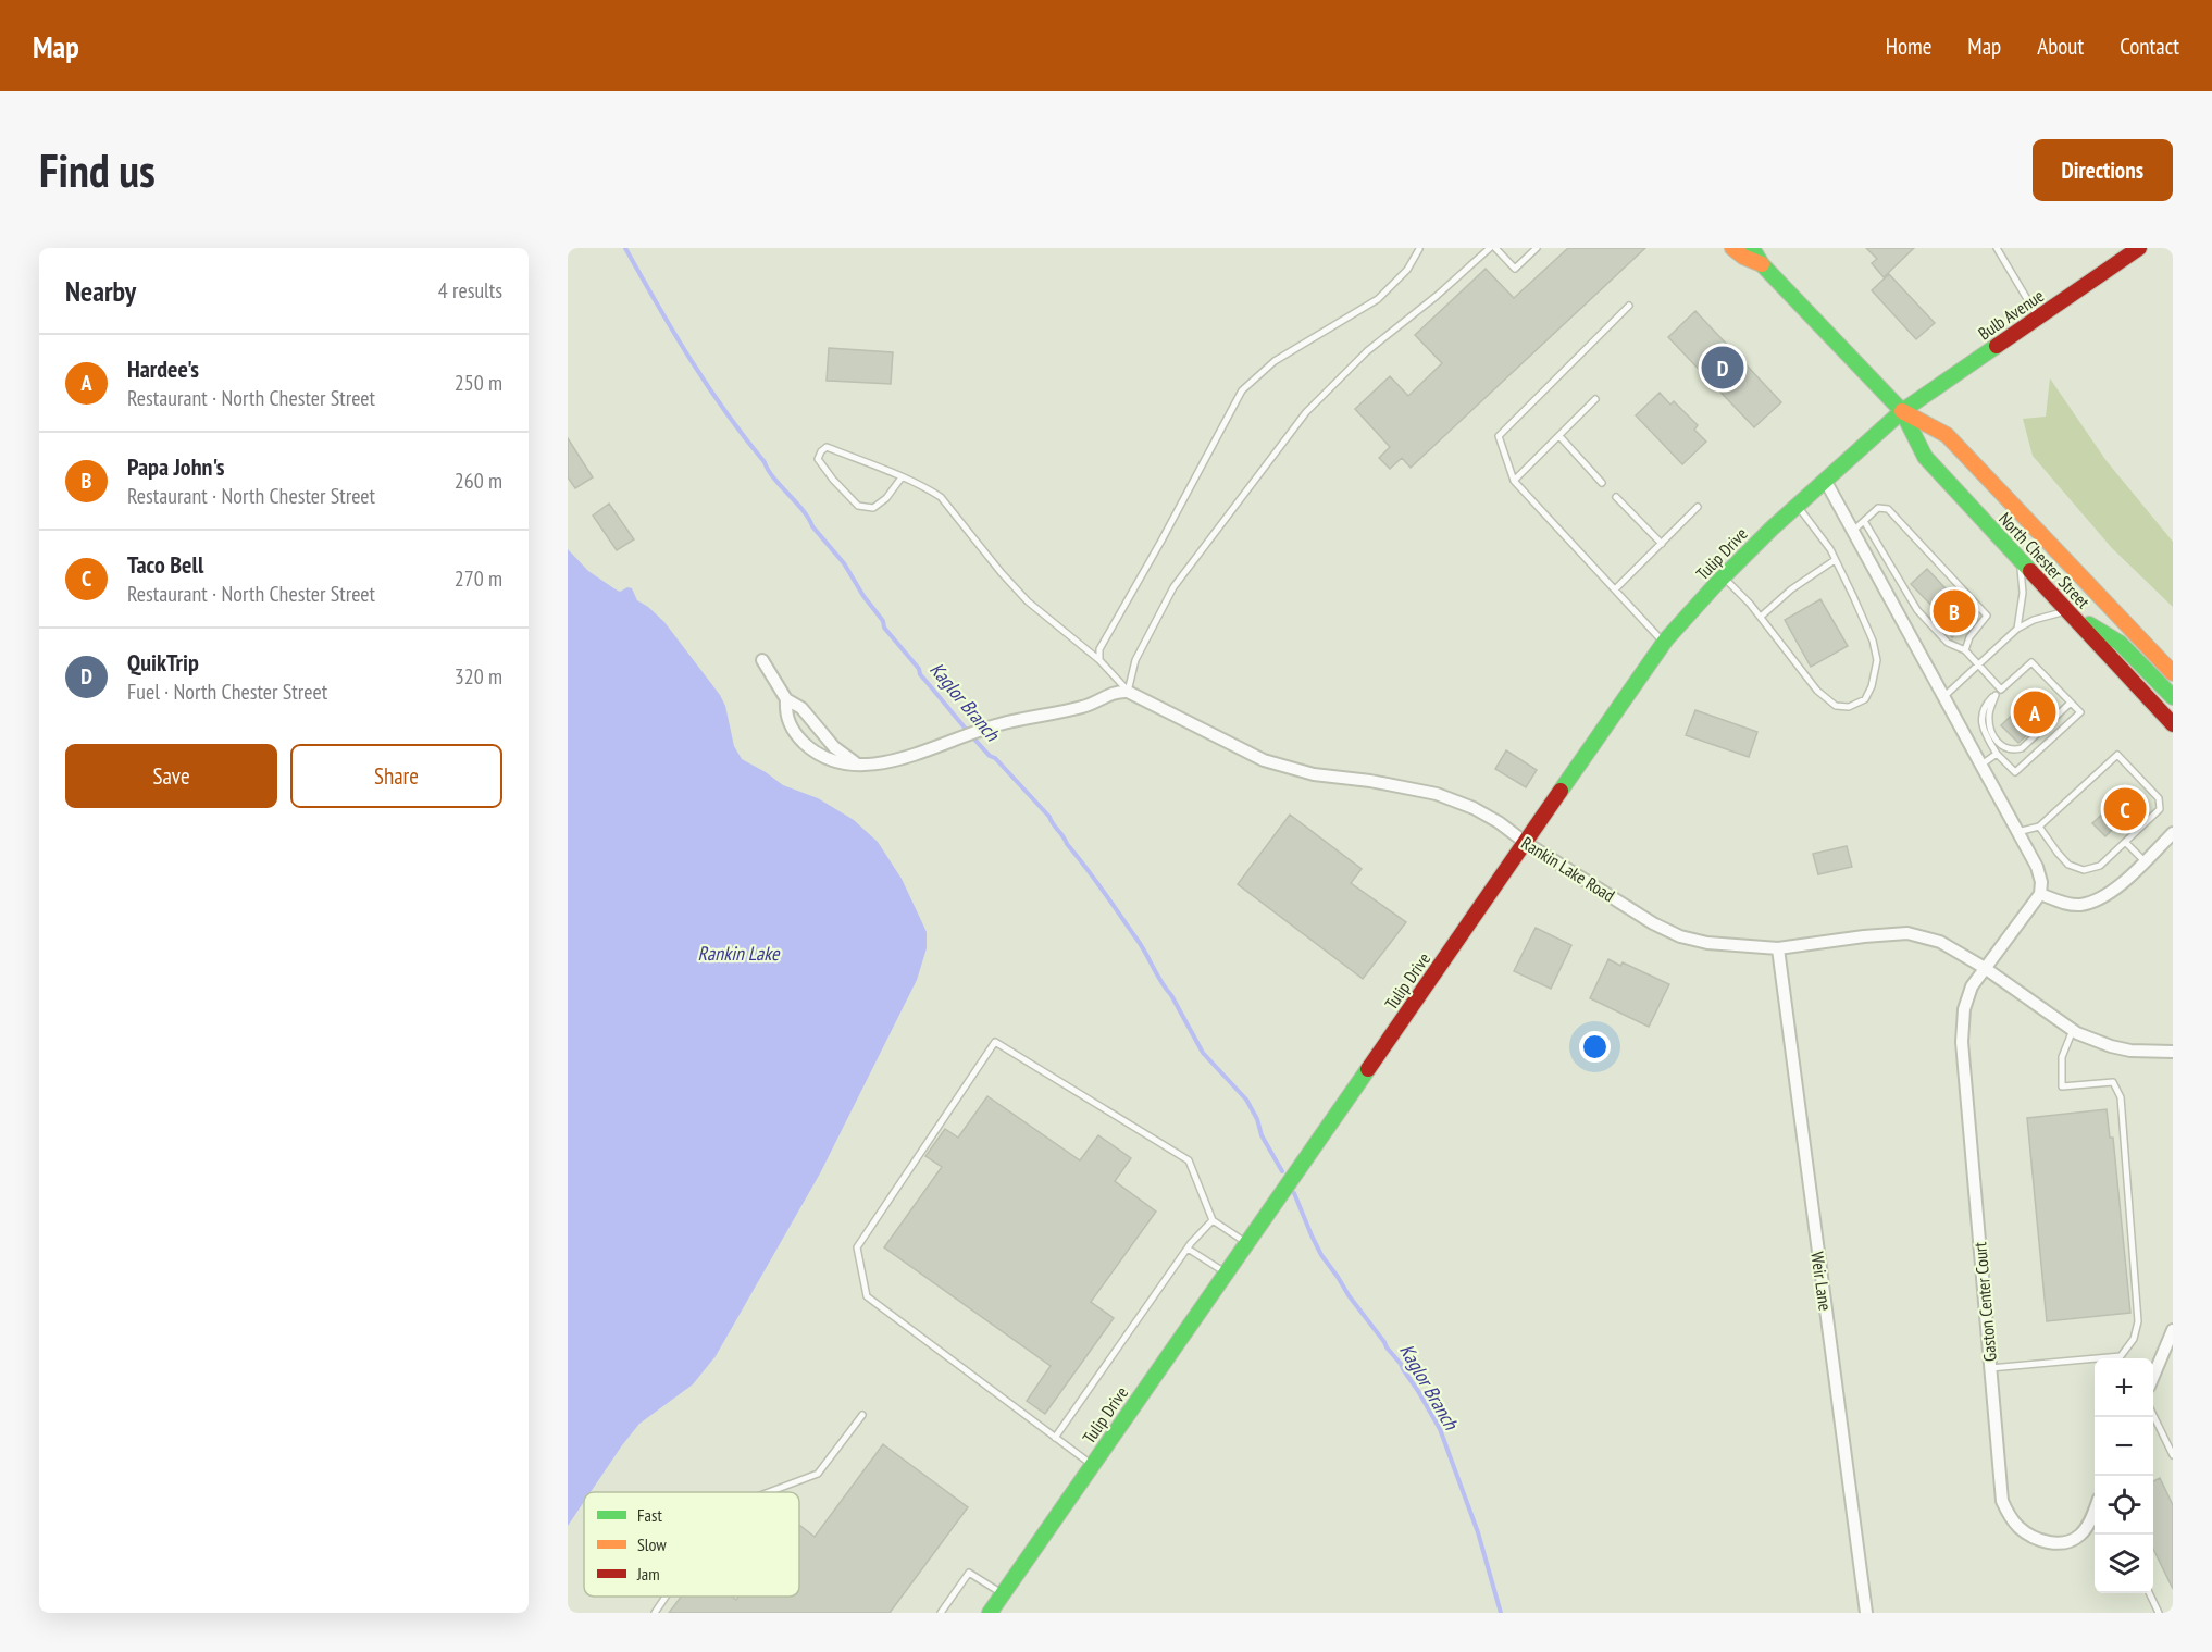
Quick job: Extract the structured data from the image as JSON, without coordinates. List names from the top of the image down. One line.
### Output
{"streets":{"main road":["Bulb Avenue","Tulip Drive","North Chester Street"],"street":["Rankin Lake Road","Weir Lane","Gaston Center Court"]},"crossings":[["Bulb Avenue","Tulip Drive"],["Bulb Avenue","North Chester Street"],["Tulip Drive","North Chester Street"],["Tulip Drive","Rankin Lake Road"],["Rankin Lake Road","Weir Lane"],["Rankin Lake Road","Gaston Center Court"]],"water":["Kaglor Branch","Rankin Lake"],"legend":["Fast","Slow","Jam"],"page":{"header":"Map","nav":["Home","Map","About","Contact"],"buttons":["Directions",["Save","Share"]],"title":"Find us","heading":["Nearby","4 results"],"list":[{"mark":"A","name":"Hardee's","note":"Restaurant · North Chester Street","value":"250 m"},{"mark":"B","name":"Papa John's","note":"Restaurant · North Chester Street","value":"260 m"},{"mark":"C","name":"Taco Bell","note":"Restaurant · North Chester Street","value":"270 m"},{"mark":"D","name":"QuikTrip","note":"Fuel · North Chester Street","value":"320 m"}],"pins":["D","B","A","C"],"map_buttons":["+","−"]}}
